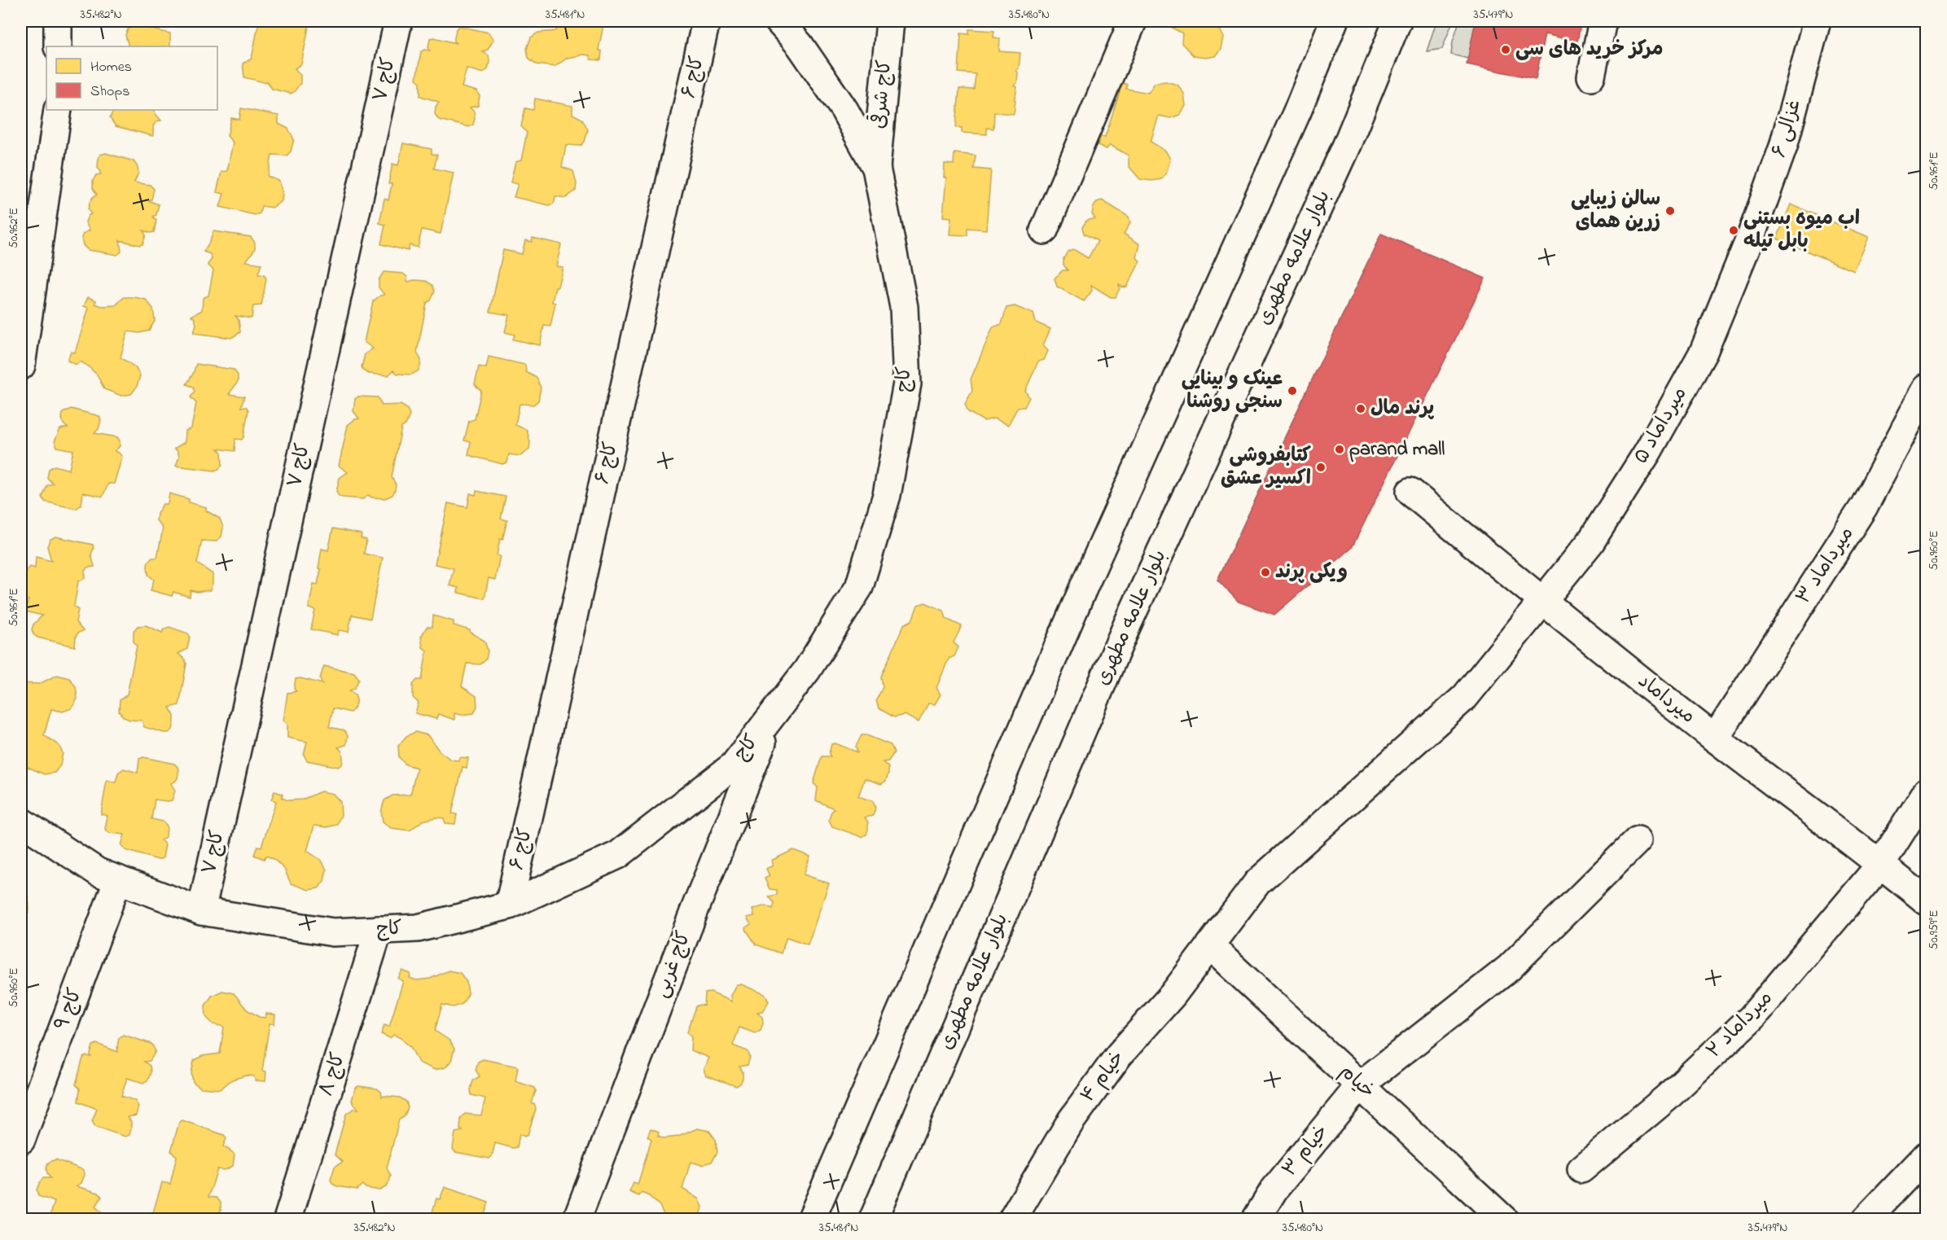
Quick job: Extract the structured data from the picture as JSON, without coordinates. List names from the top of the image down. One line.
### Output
{"streets":{"street":["کاج ۶","کاج ۷","کاج شرقی","غزالی ۶","بلوار علامه مطهری","کاج","میرداماد ۵","میرداماد ۳","میرداماد","کاج غربی","کاج ۹","میرداماد ۲","کاج ۸","خیام ۴","خیام","خیام ۳"]},"crossings":[["کاج ۶","کاج"],["کاج ۷","کاج"],["کاج شرقی","کاج"],["غزالی ۶","میرداماد ۵"],["کاج","کاج غربی"],["کاج","کاج ۹"],["کاج","کاج ۸"],["میرداماد ۵","میرداماد"],["میرداماد ۵","خیام ۴"],["میرداماد ۵","خیام"],["میرداماد ۳","میرداماد"],["میرداماد","میرداماد ۲"],["خیام ۴","خیام"],["خیام","خیام ۳"]],"places":["مرکز خرید های سی","سالن زیبایی زرین همای","اب میوه بستنی بابل تیله","عینک و بینایی سنجی روشنا","پرند مال","parand mall","کتابفروشی اکسیر عشق","ویکی پرند"],"legend":["Homes","Shops"],"coordinates":["35.482°N","35.481°N","35.480°N","35.479°N","50.961°E","50.962°E","50.960°E","50.959°E"]}
